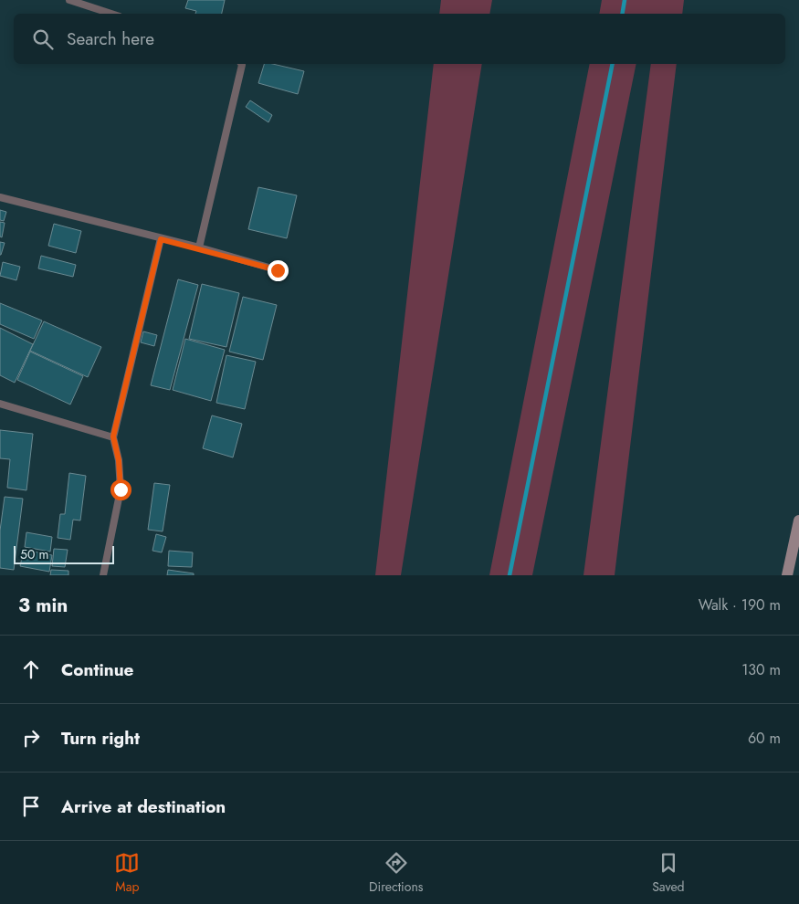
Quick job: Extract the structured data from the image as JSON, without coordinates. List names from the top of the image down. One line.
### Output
{"scale_bar":"50 m","page":{"search":"Search here","scale":"50 m","heading":["3 min","Walk · 190 m"],"list":[["Continue","130 m"],["Turn right","60 m"],"Arrive at destination"],"nav":["Map","Directions","Saved"]}}
